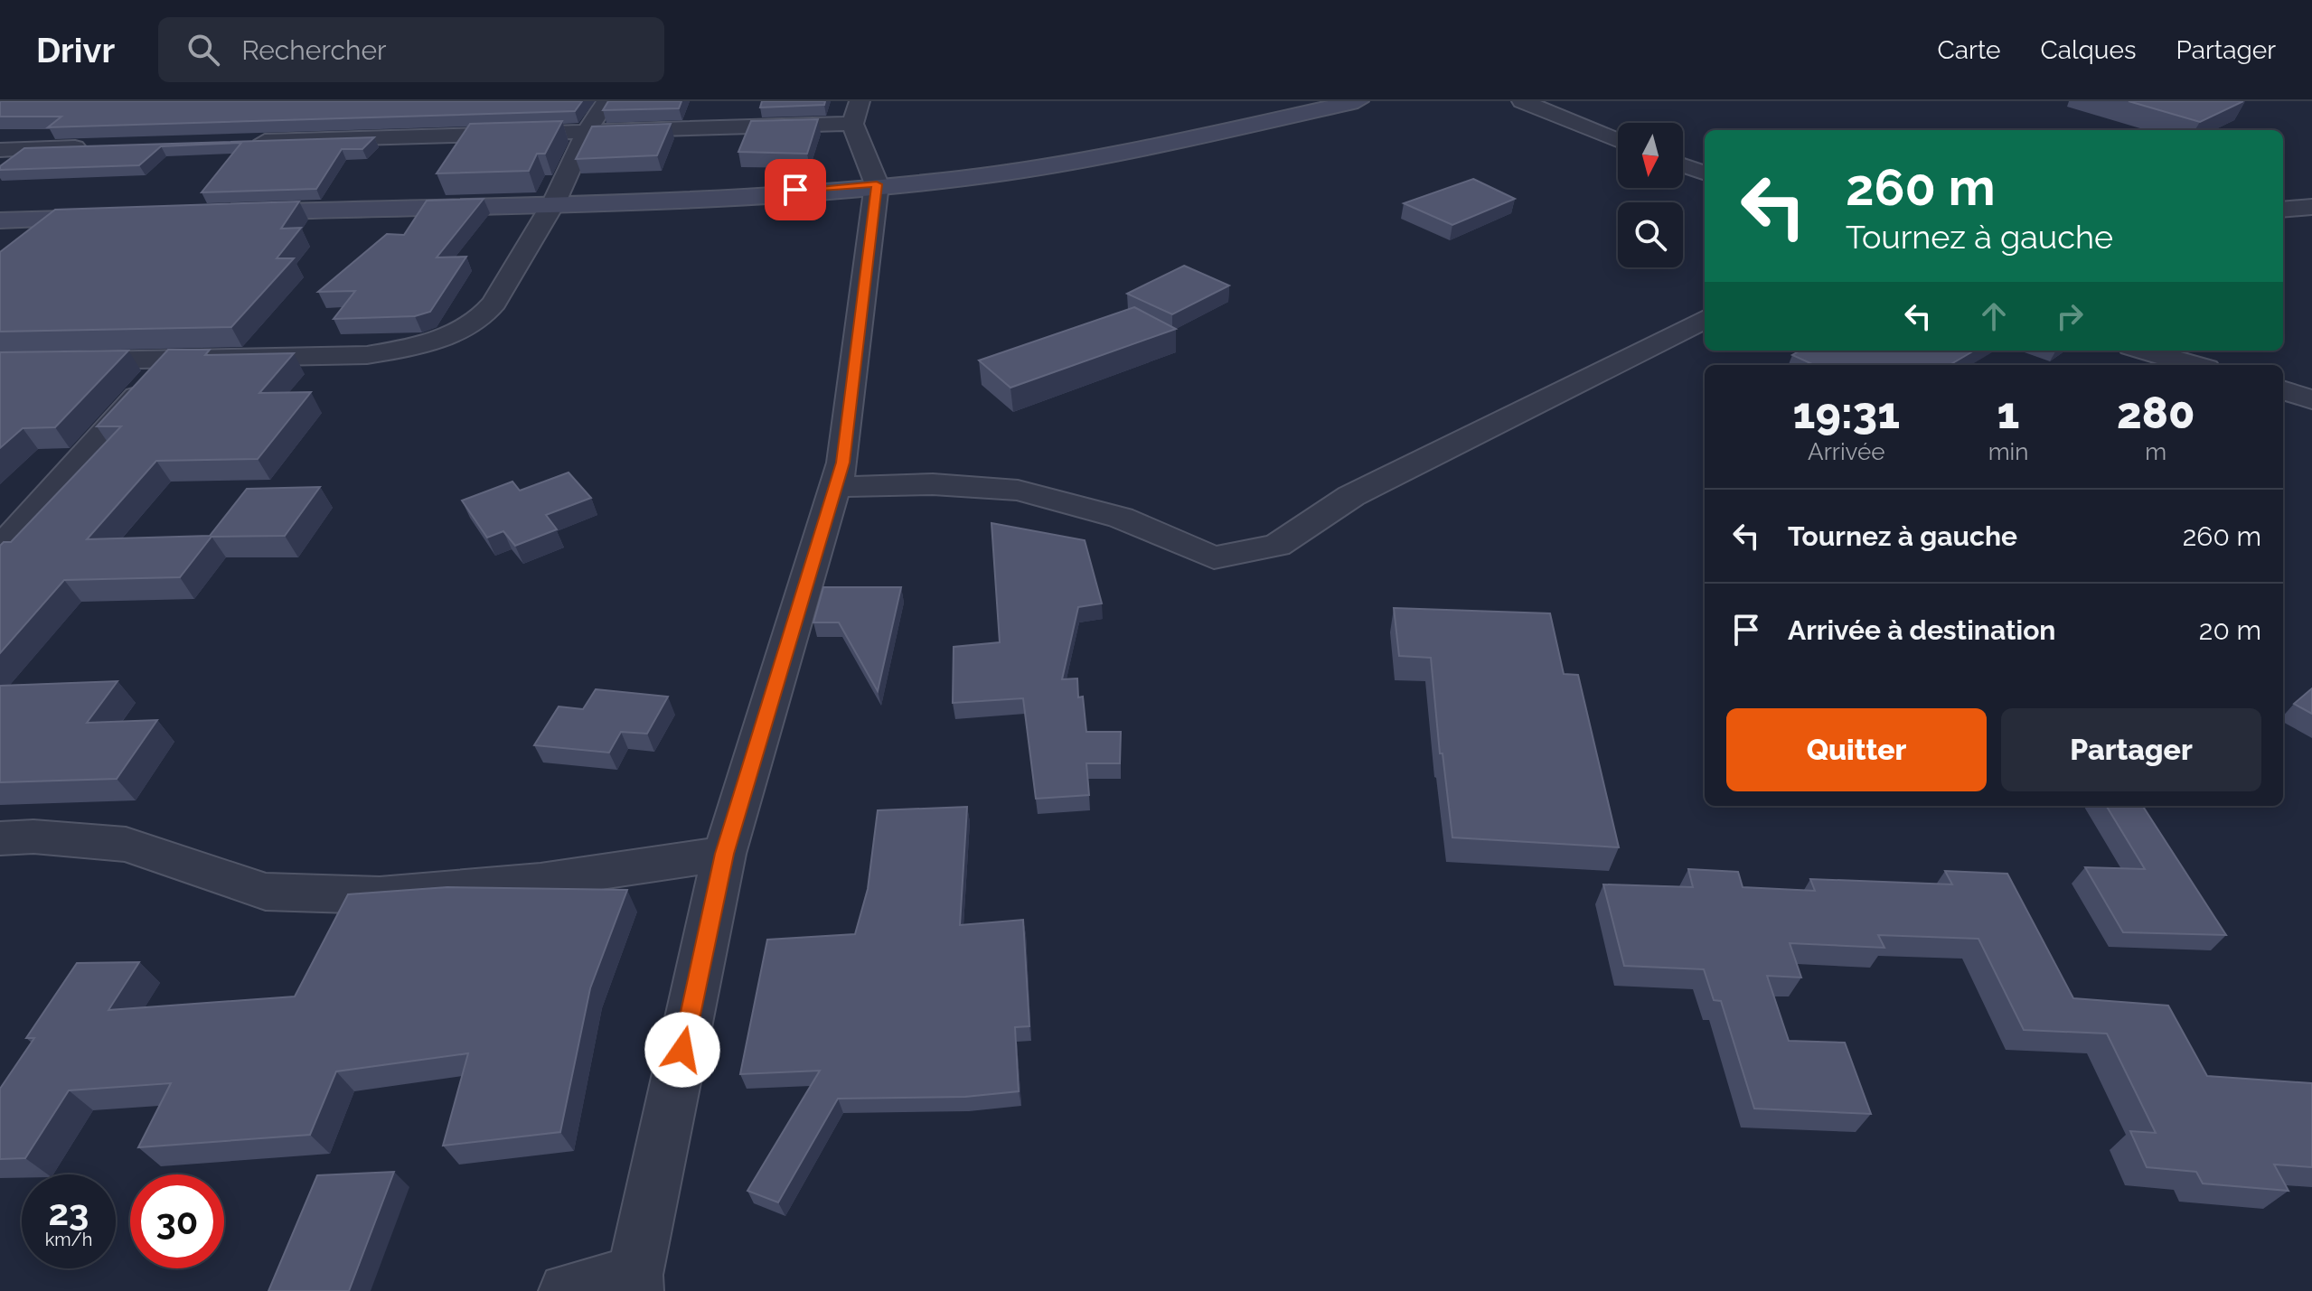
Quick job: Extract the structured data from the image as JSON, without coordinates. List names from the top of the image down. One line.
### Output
{"north":"bottom","page":{"header":"Drivr","search":"Rechercher","nav":["Carte","Calques","Partager"],"turn":["260 m","Tournez à gauche"],"eta":["19:31","Arrivée","1","min","280","m"],"list":[{"name":"Tournez à gauche","value":"260 m"},{"name":"Arrivée à destination","value":"20 m"}],"buttons":["Quitter","Partager"],"speed":"23 km/h","limit":"30"}}
